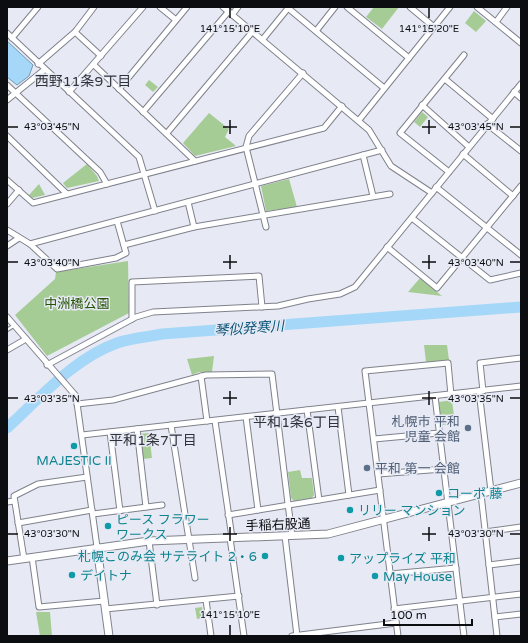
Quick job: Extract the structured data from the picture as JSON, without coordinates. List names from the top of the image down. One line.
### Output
{"streets":{"street":["手稲右股通"]},"districts":["西野11条9丁目","平和1条6丁目","平和1条7丁目"],"water":["琴似発寒川"],"parks":["中洲橋公園"],"places":["札幌市 平和 児童 会館","MAJESTIC II","平和 第一 会館","コーポ 藤","リリー マンション","ピース フラワー ワークス","札幌このみ会 サテライト 2・6","アップライズ 平和","デイトナ","May House"],"scale_bar":"100 m","coordinates":["141°15'10\"E","141°15'20\"E","43°03'45\"N","43°03'40\"N","43°03'35\"N","43°03'30\"N"]}
